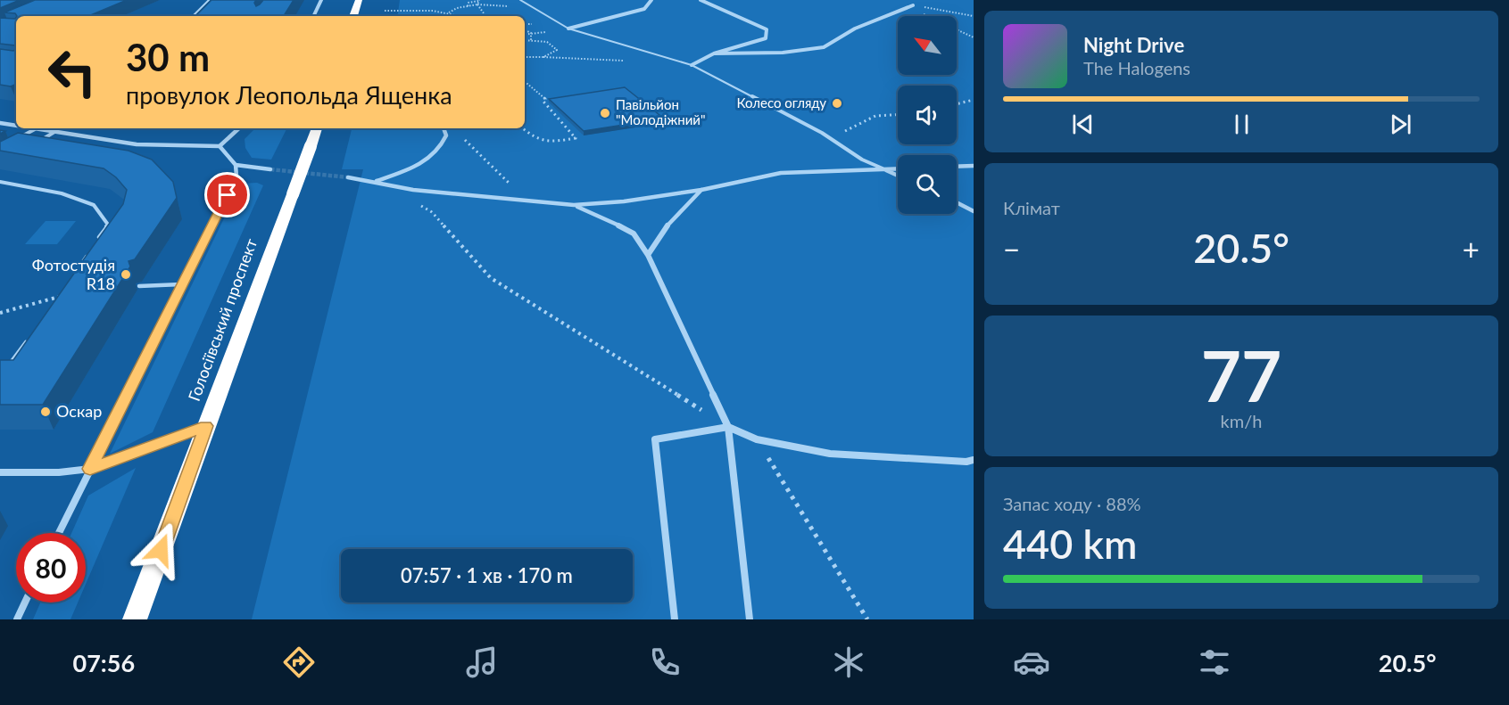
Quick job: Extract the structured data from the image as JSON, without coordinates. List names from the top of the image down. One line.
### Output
{"streets":{"highway":["Голосіївський проспект"]},"places":["Колесо огляду","Павільйон \"Молодіжний\"","Фотостудія R18","Оскар"],"north":"top left","page":{"turn":["30 m","провулок Леопольда Ященка"],"song":["Night Drive","The Halogens"],"tile":["Клімат",["77","km/h"],["Запас ходу · 88%","440 km"]],"heat":["−","20.5°","+"],"limit":"80","trip":"07:57 · 1 хв · 170 m","tabs":["07:56","20.5°"]}}
